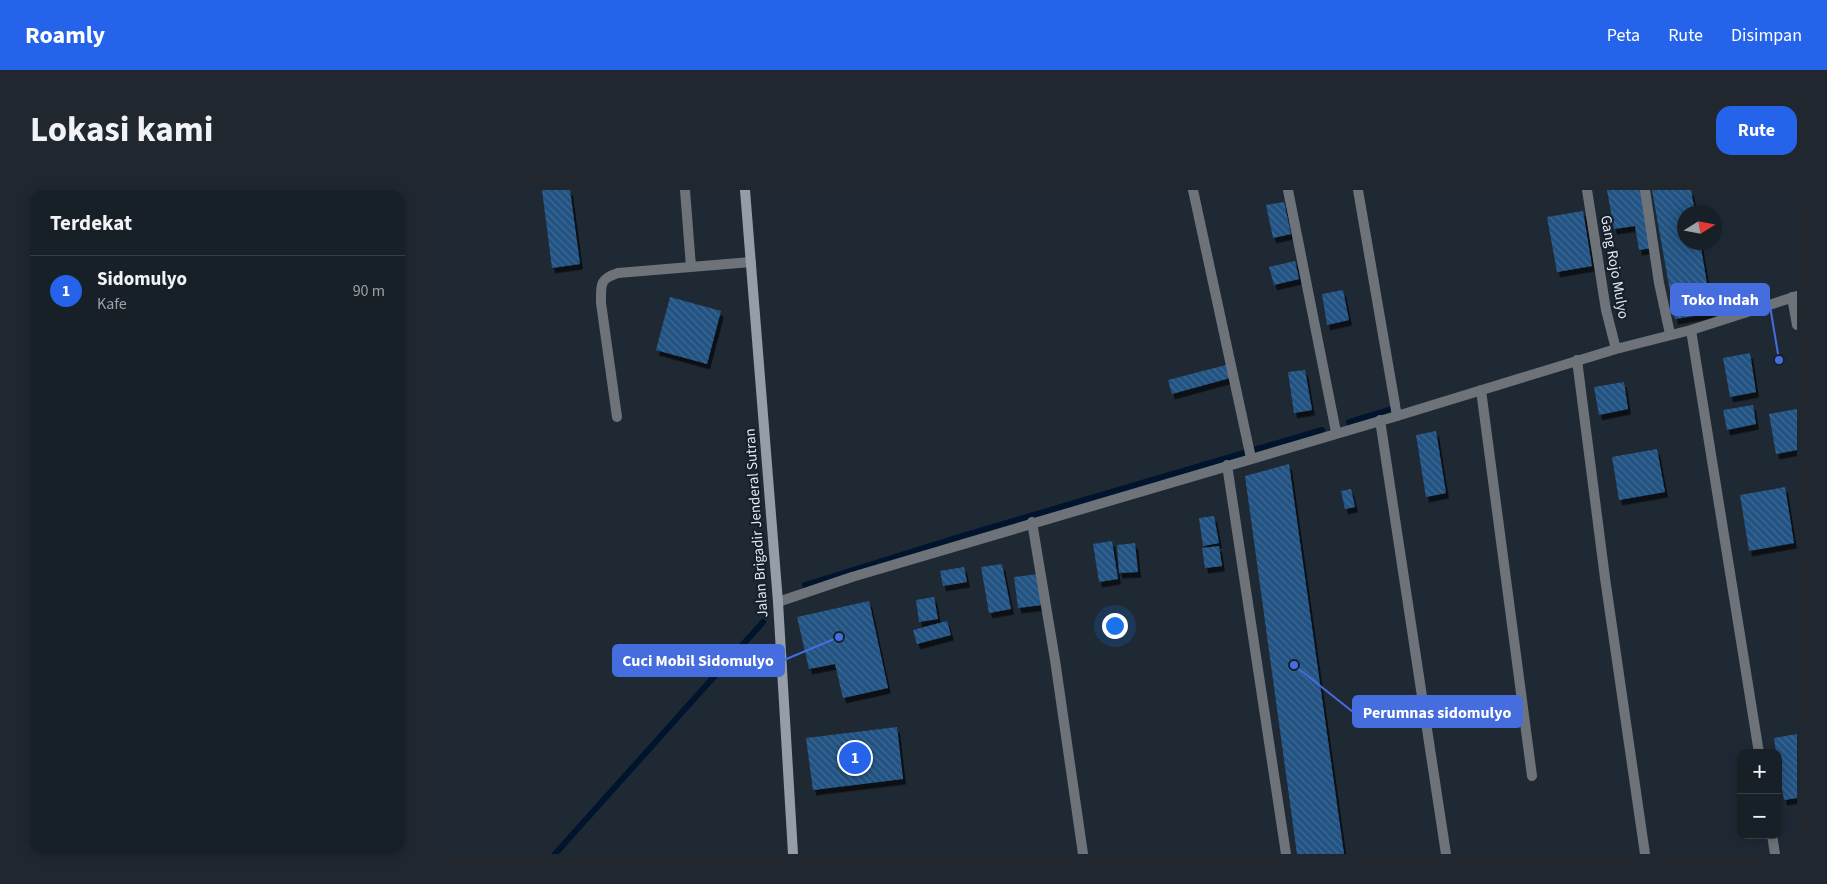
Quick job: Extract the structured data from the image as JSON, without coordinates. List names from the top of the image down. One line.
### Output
{"streets":{"main road":["Jalan Brigadir Jenderal Sutran"],"street":["Gang Rojo Mulyo"]},"places":["Toko Indah","Cuci Mobil Sidomulyo","Perumnas sidomulyo"],"north":"right","page":{"header":"Roamly","nav":["Peta","Rute","Disimpan"],"title":"Lokasi kami","buttons":"Rute","heading":"Terdekat","list":[{"mark":"1","name":"Sidomulyo","note":"Kafe","value":"90 m"}],"pins":"1","map_buttons":["+","−"]}}
